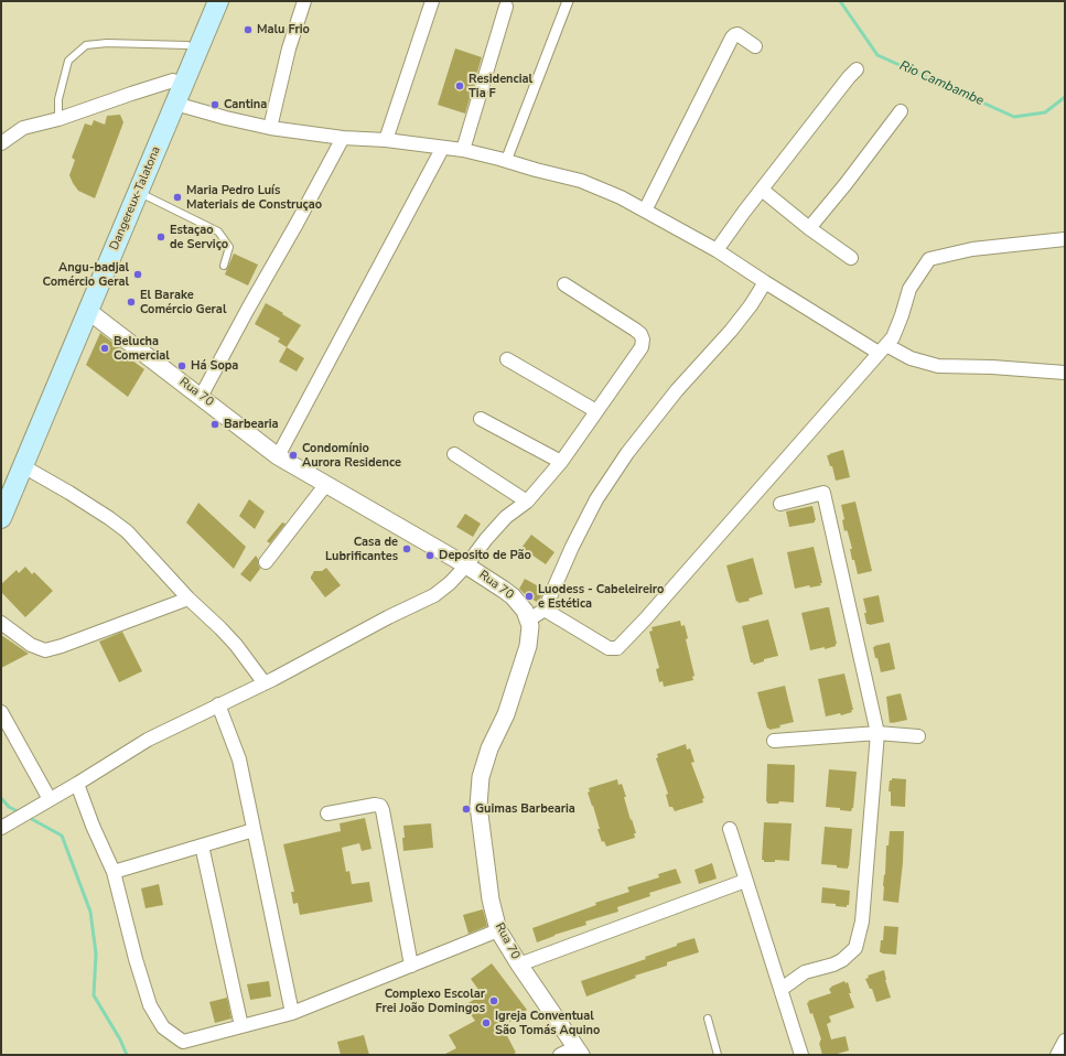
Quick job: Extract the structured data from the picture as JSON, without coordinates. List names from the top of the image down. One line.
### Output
{"streets":{"main road":["Dangereux-Talatona"],"street":["Rua 70"]},"crossings":[["Dangereux-Talatona","Rua 70"]],"water":["Rio Cambambe"],"places":["Malu Frio","Residencial Tia F","Cantina","Maria Pedro Luís Materiais de Construçao","Estaçao de Serviço","Angu-badjal Comércio Geral","El Barake Comércio Geral","Belucha Comercial","Há Sopa","Barbearia","Condomínio Aurora Residence","Casa de Lubrificantes","Deposito de Pão","Luodess - Cabeleireiro e Estética","Guimas Barbearia","Complexo Escolar Frei João Domingos","Igreja Conventual São Tomás Aquino"]}
